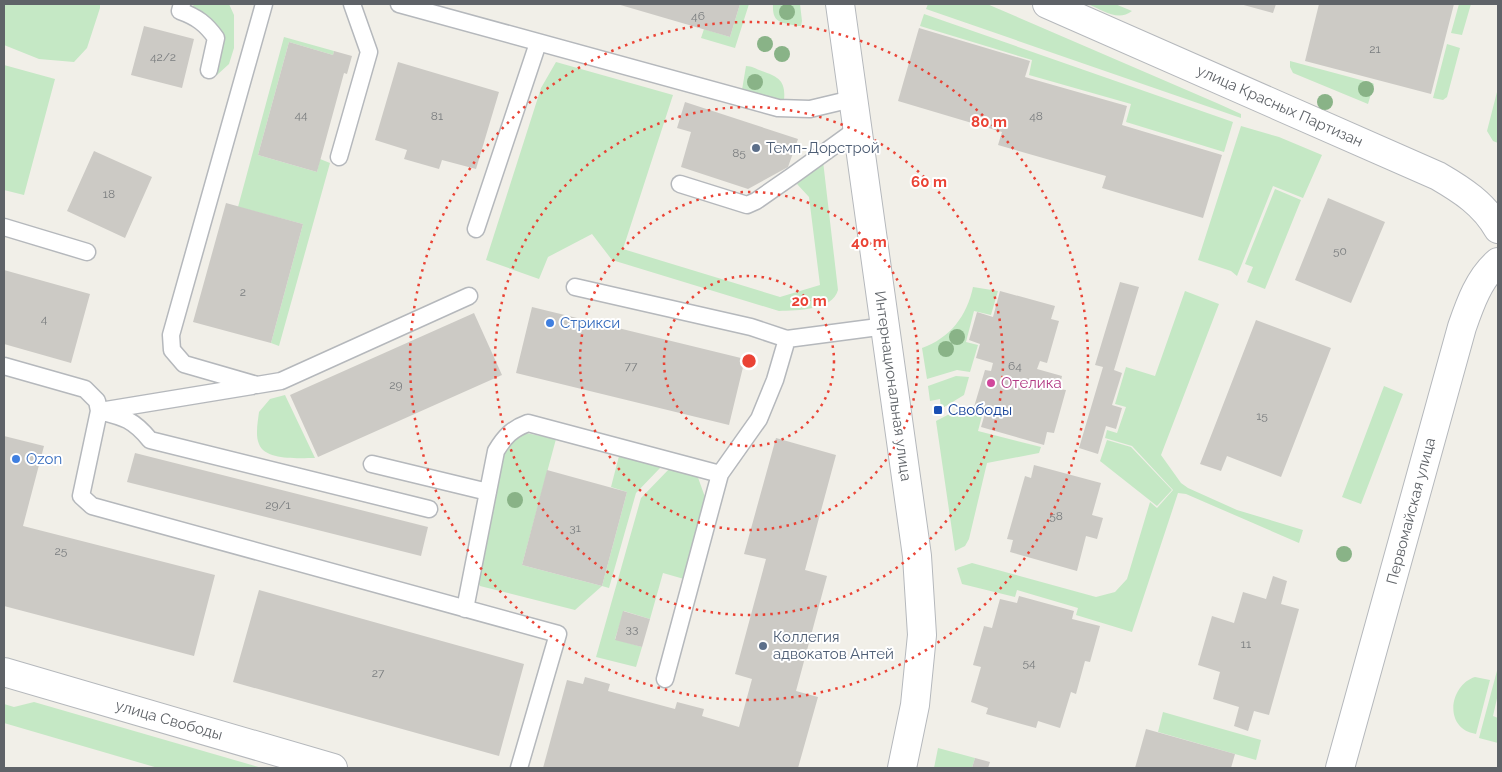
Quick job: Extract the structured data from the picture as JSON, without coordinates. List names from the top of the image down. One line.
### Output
{"streets":{"street":["улица Красных Партизан","Интернациональная улица","Первомайская улица","улица Свободы"]},"places":{"other":["Темп-Дорстрой","Стрикси","Отелика","Ozon","Коллегия адвокатов Антей"],"transit":["Свободы"]},"house_numbers":["46","21","42/2","44","81","48","85","18","50","2","4","77","64","29","15","29/1","58","31","25","33","11","54","27"],"rings":["80 m","60 m","40 m","20 m"]}
